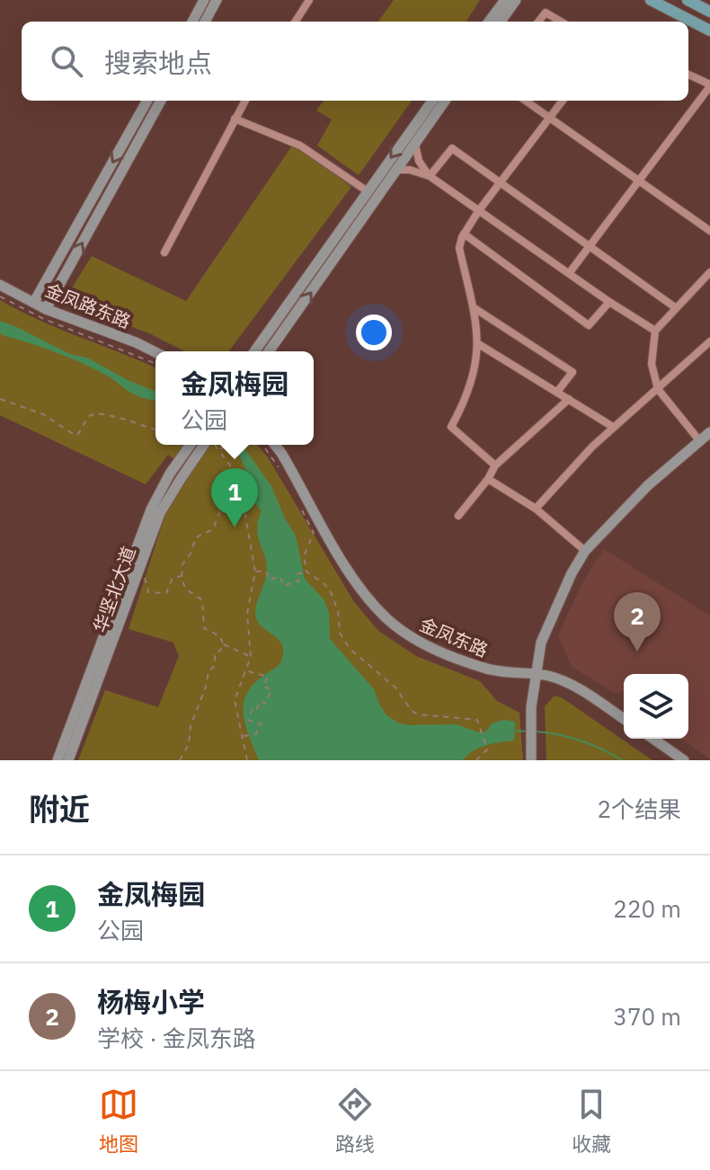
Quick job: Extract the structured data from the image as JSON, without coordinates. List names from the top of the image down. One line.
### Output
{"streets":{"main road":["金凤路东路","华坚北大道","金凤东路"]},"page":{"search":"搜索地点","popup":["金凤梅园","公园"],"pins":["1","2"],"heading":["附近","2个结果"],"list":[{"mark":"1","name":"金凤梅园","note":"公园","value":"220 m"},{"mark":"2","name":"杨梅小学","note":"学校 · 金凤东路","value":"370 m"}],"nav":["地图","路线","收藏"]}}
